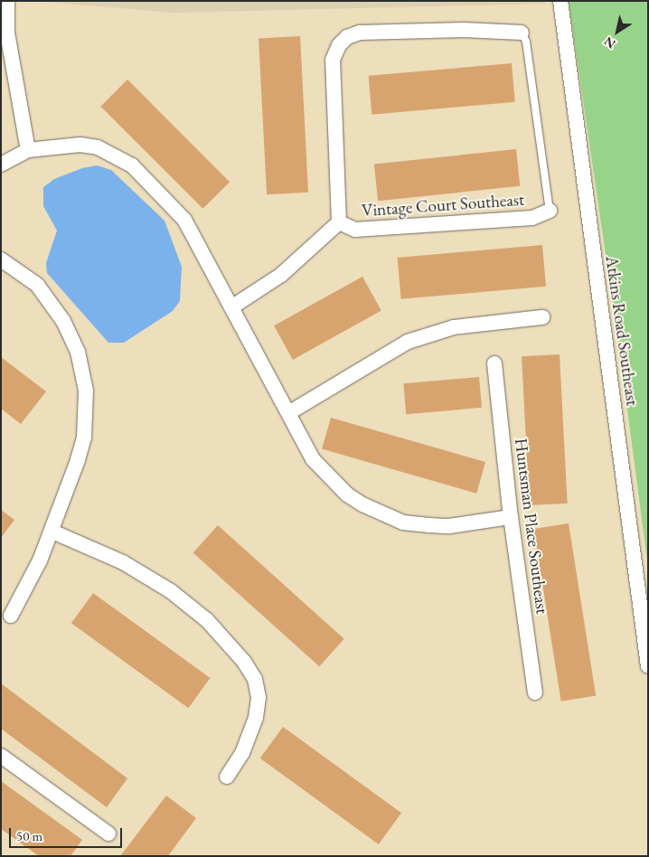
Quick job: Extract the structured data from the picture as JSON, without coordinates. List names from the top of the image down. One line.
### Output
{"streets":{"street":["Vintage Court Southeast","Atkins Road Southeast","Huntsman Place Southeast"]},"scale_bar":"50 m","north":"bottom left"}
